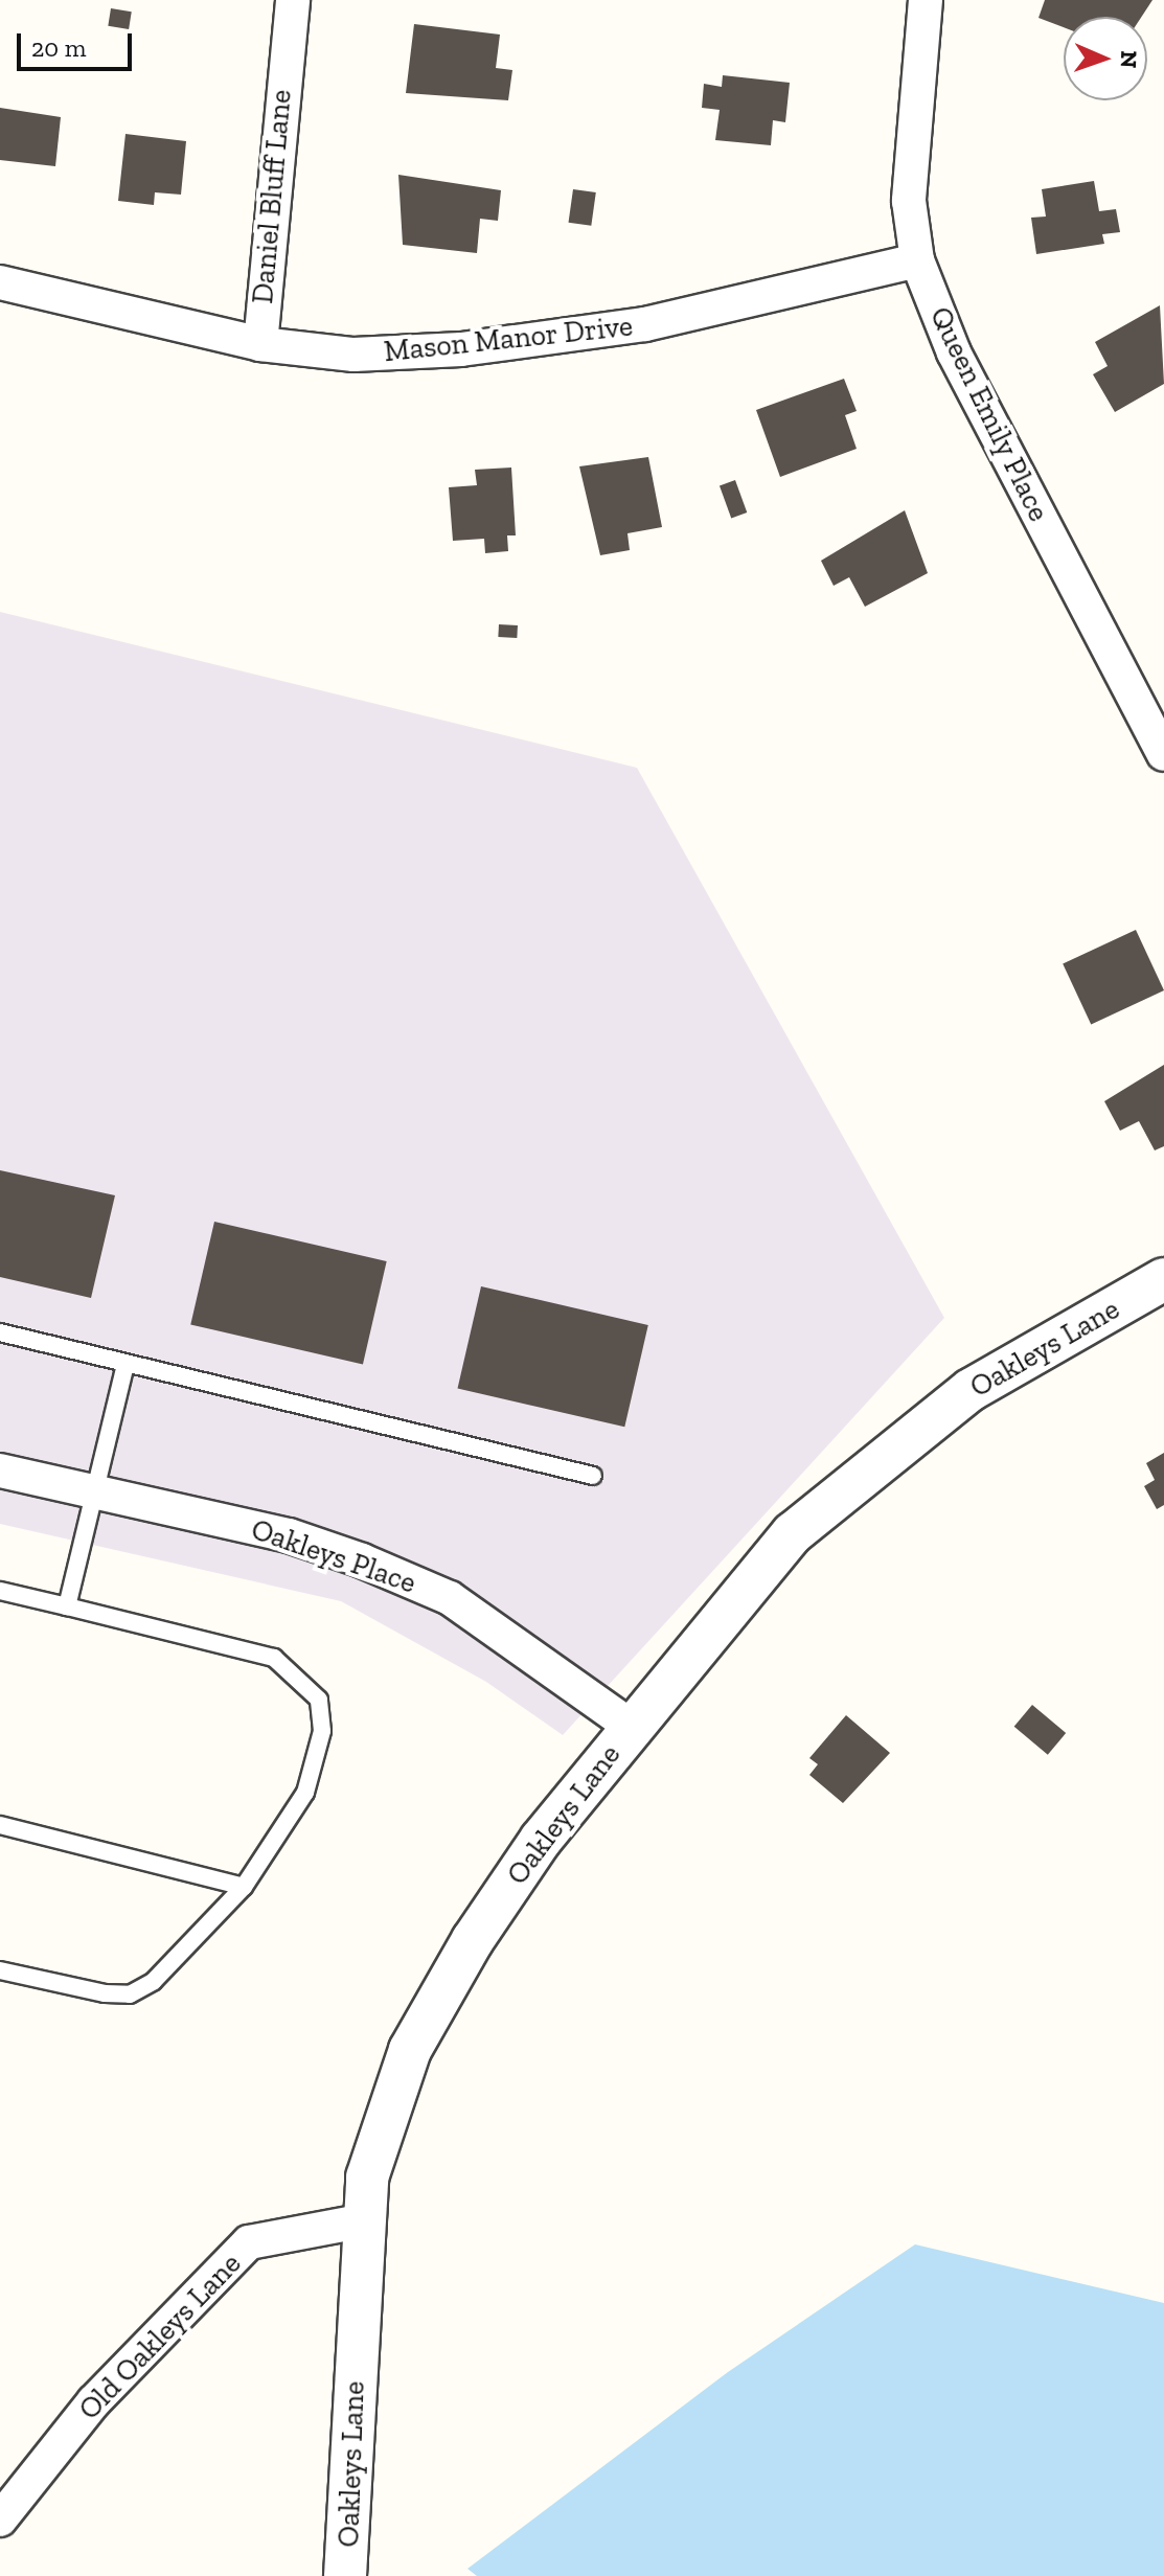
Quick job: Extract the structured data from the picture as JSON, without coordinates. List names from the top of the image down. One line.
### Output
{"streets":{"street":["Daniel Bluff Lane","Mason Manor Drive","Queen Emily Place","Oakleys Lane","Oakleys Place","Old Oakleys Lane"]},"crossings":[["Daniel Bluff Lane","Mason Manor Drive"],["Mason Manor Drive","Queen Emily Place"],["Oakleys Lane","Oakleys Place"],["Oakleys Lane","Old Oakleys Lane"]],"scale_bar":"20 m","north":"right"}
